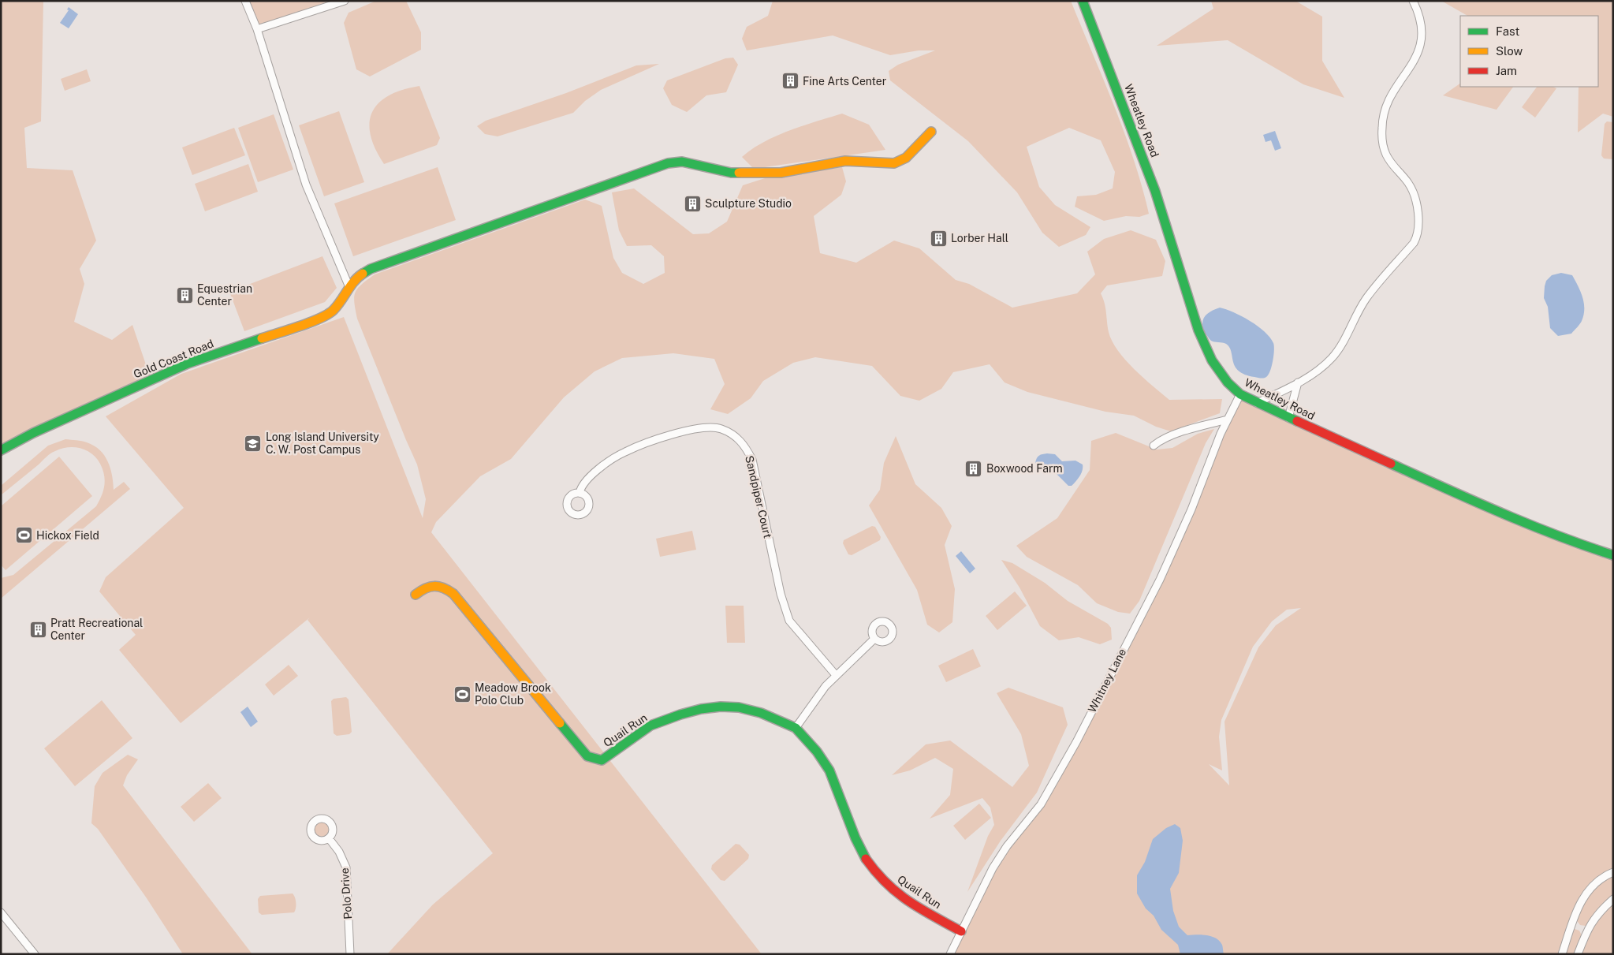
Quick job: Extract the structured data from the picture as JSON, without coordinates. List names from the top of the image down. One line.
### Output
{"streets":{"street":["Wheatley Road","Gold Coast Road","Sandpiper Court","Whitney Lane","Quail Run","Polo Drive"]},"crossings":[["Wheatley Road","Whitney Lane"],["Whitney Lane","Quail Run"]],"places":{"building":["Fine Arts Center","Sculpture Studio","Lorber Hall","Equestrian Center","Boxwood Farm","Pratt Recreational Center"],"school or university":["Long Island University C. W. Post Campus"],"sports":["Hickox Field","Meadow Brook Polo Club"]},"legend":["Fast","Slow","Jam"]}
